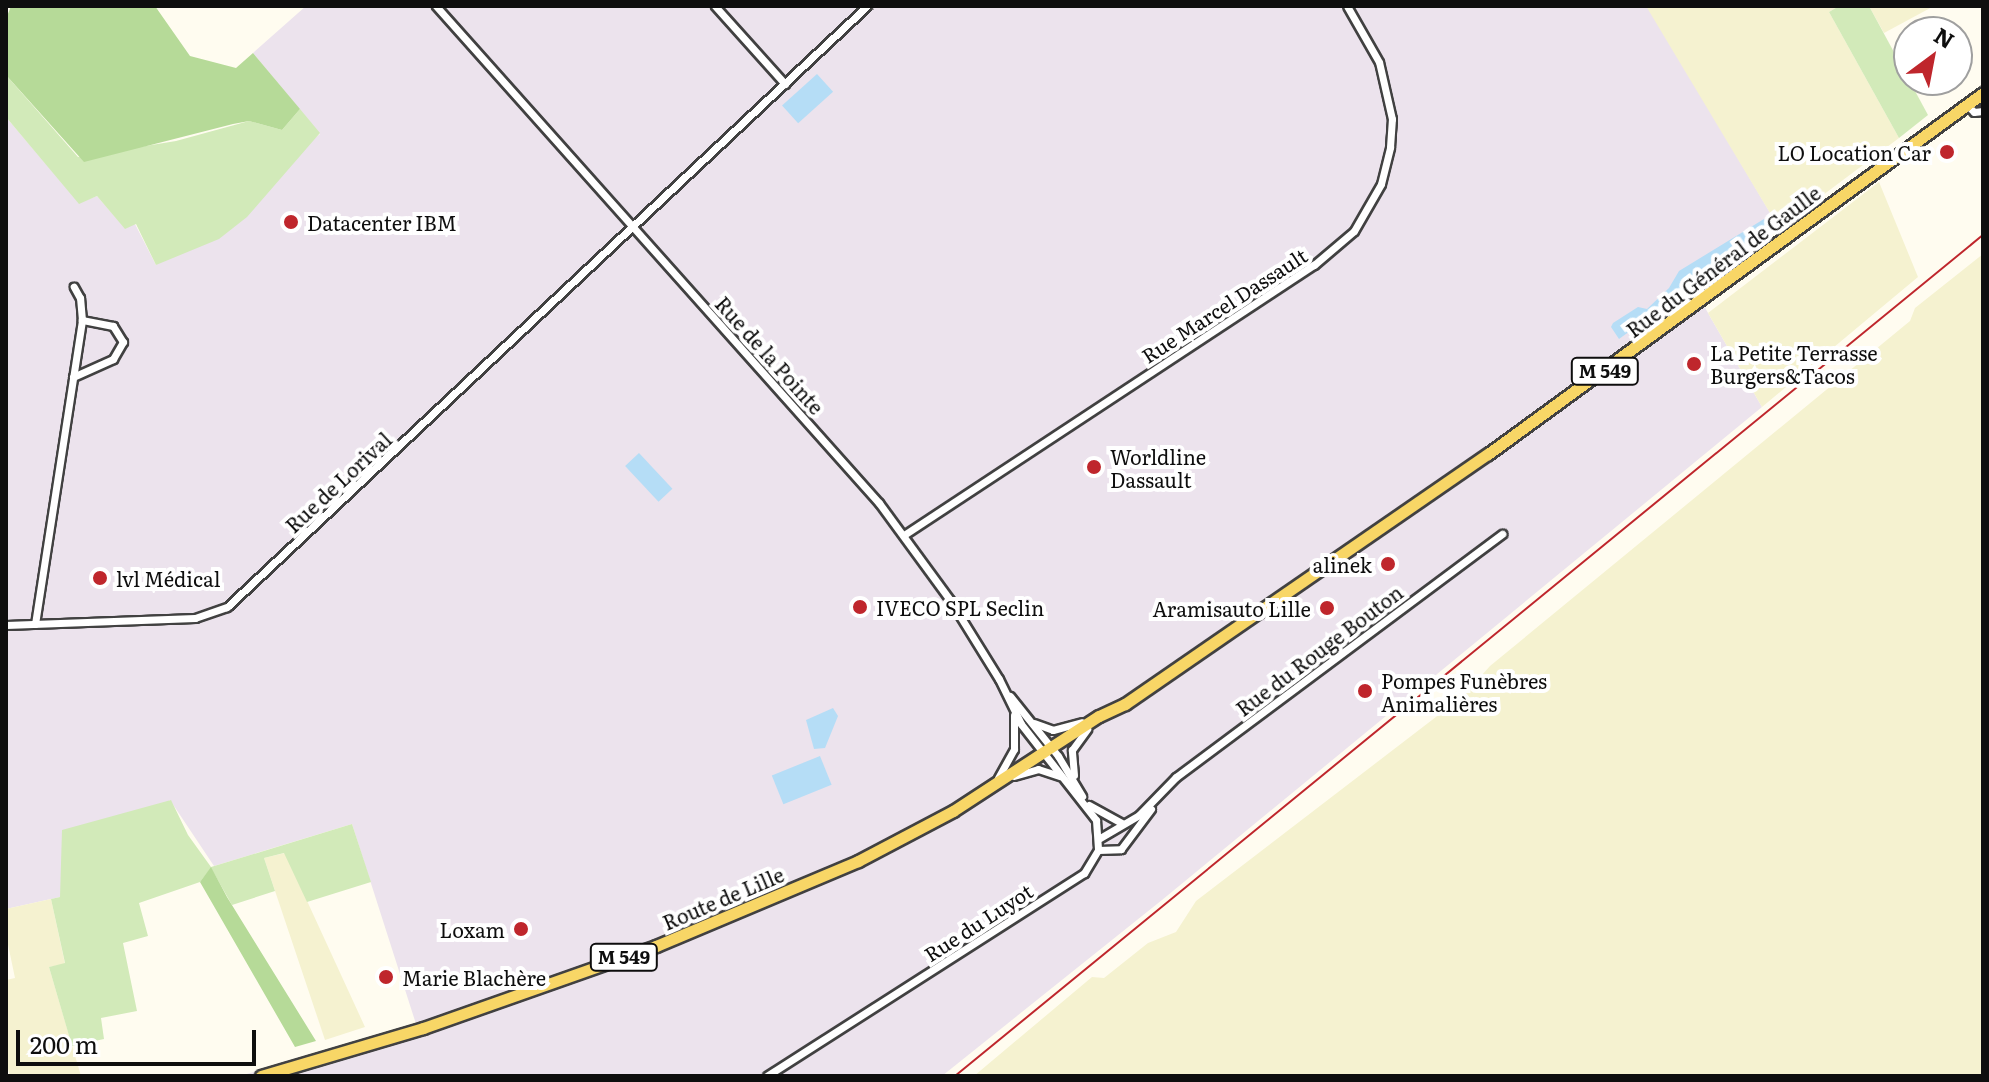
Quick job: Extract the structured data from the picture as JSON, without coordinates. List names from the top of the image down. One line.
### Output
{"streets":{"main road":["Rue du Général de Gaulle","M 549","Route de Lille"],"street":["Rue Marcel Dassault","Rue de la Pointe","Rue de Lorival","Rue du Rouge Bouton","Rue du Luyot"]},"crossings":[["Rue du Général de Gaulle","Rue de la Pointe"],["Rue du Général de Gaulle","Route de Lille"],["Rue Marcel Dassault","Rue de la Pointe"],["Rue de la Pointe","Rue de Lorival"],["Rue de la Pointe","Route de Lille"],["Rue du Rouge Bouton","Rue du Luyot"]],"places":["LO Location Car","Datacenter IBM","La Petite Terrasse Burgers&Tacos","Worldline Dassault","alinek","lvl Médical","IVECO SPL Seclin","Aramisauto Lille","Pompes Funèbres Animalières","Loxam","Marie Blachère"],"scale_bar":"200 m","north":"top right"}
